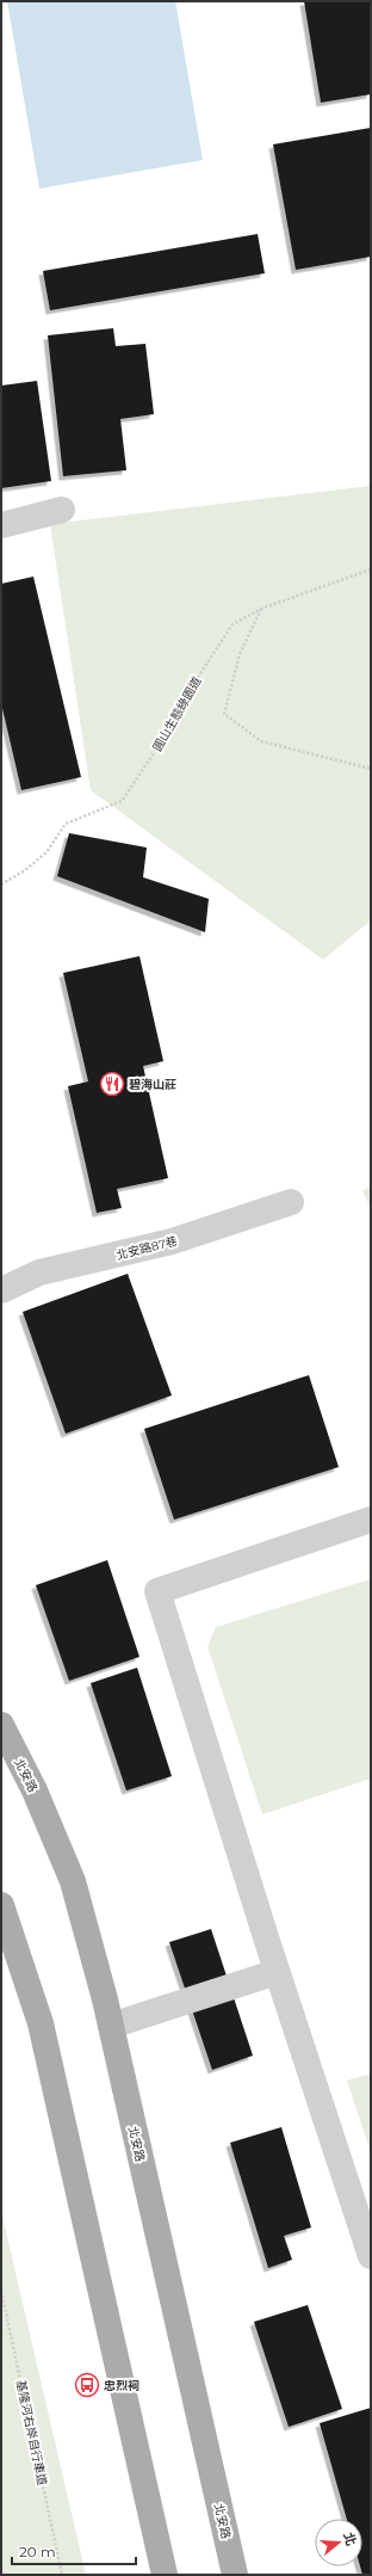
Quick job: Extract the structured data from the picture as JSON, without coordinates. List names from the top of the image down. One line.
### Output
{"streets":{"main road":["北安路"],"lane":["北安路87巷"],"path":["圓山生態綠園道","基隆河右岸自行車道"]},"places":{"restaurant":["碧海山莊"],"bus stop":["忠烈祠"]},"scale_bar":"20 m","north":"right"}
